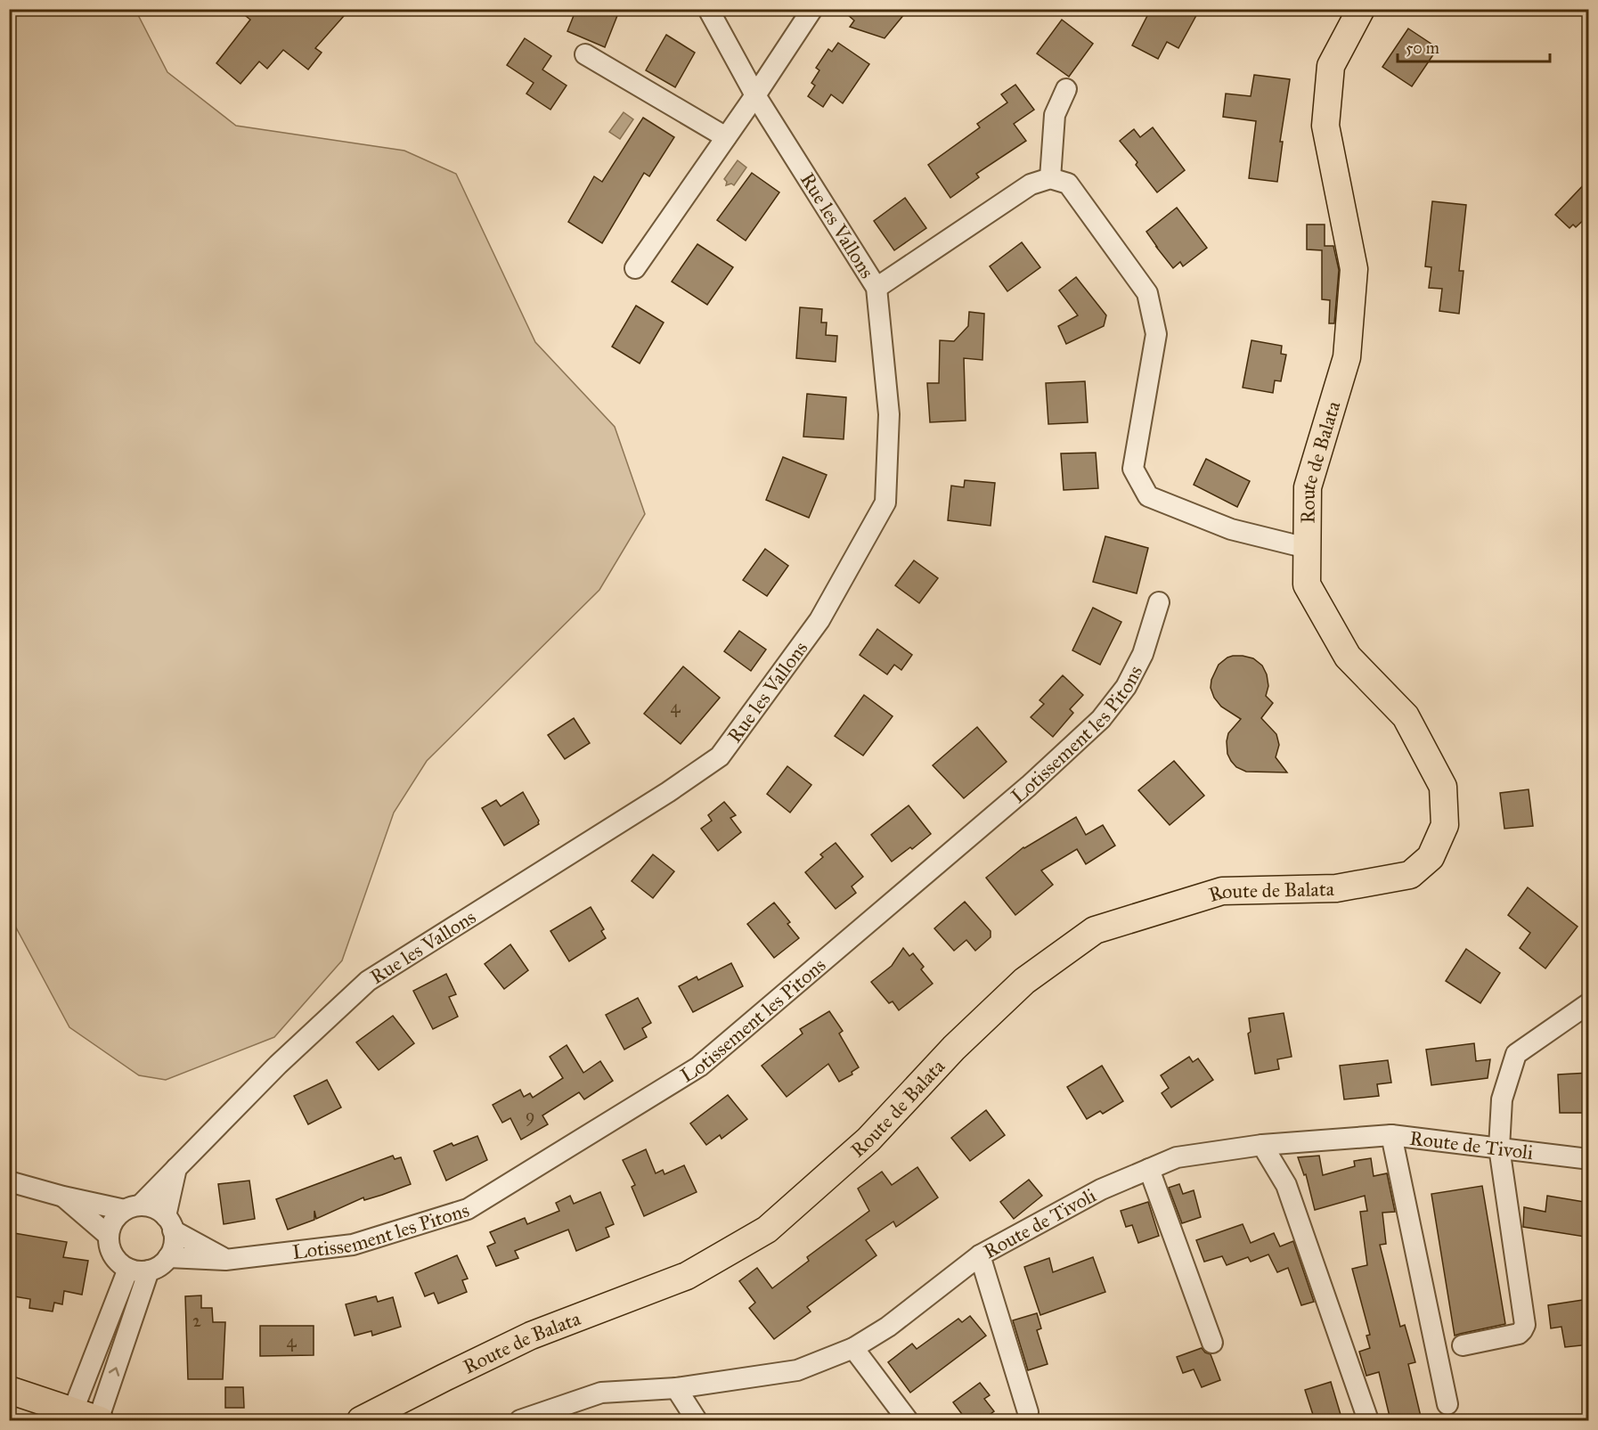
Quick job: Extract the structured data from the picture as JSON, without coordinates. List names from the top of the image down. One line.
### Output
{"streets":{"main road":["Route de Balata"],"street":["Rue les Vallons","Lotissement les Pitons","Route de Tivoli"]},"crossings":[["Rue les Vallons","Lotissement les Pitons"]],"house_numbers":["4","9","2","4"],"scale_bar":"50 m"}
